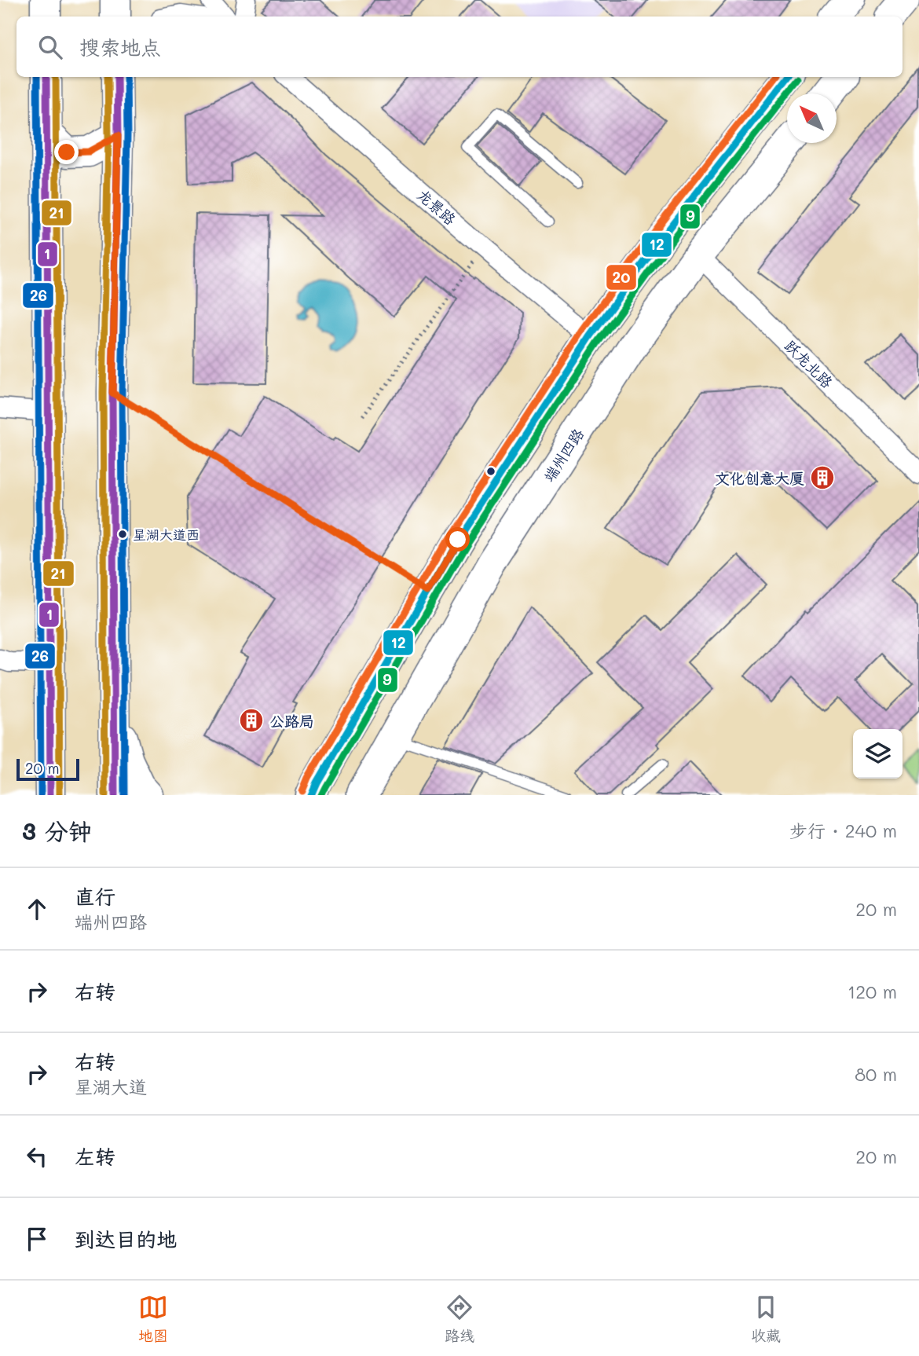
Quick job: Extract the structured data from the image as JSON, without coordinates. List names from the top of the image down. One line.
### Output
{"streets":{"main road":["端州四路"],"street":["龙景路","跃龙北路"]},"crossings":[["跃龙北路","端州四路"]],"places":{"building":["文化创意大厦","公路局"],"other":["星湖大道西"]},"lines":["transit line 12","transit line 20","transit line 1","transit line 26","transit line 21","transit line 9"],"scale_bar":"20 m","north":"top left","page":{"search":"搜索地点","scale":"20 m","heading":["3 分钟","步行 · 240 m"],"list":[["直行","端州四路","20 m"],["右转","120 m"],["右转","星湖大道","80 m"],["左转","20 m"],"到达目的地"],"nav":["地图","路线","收藏"]}}
